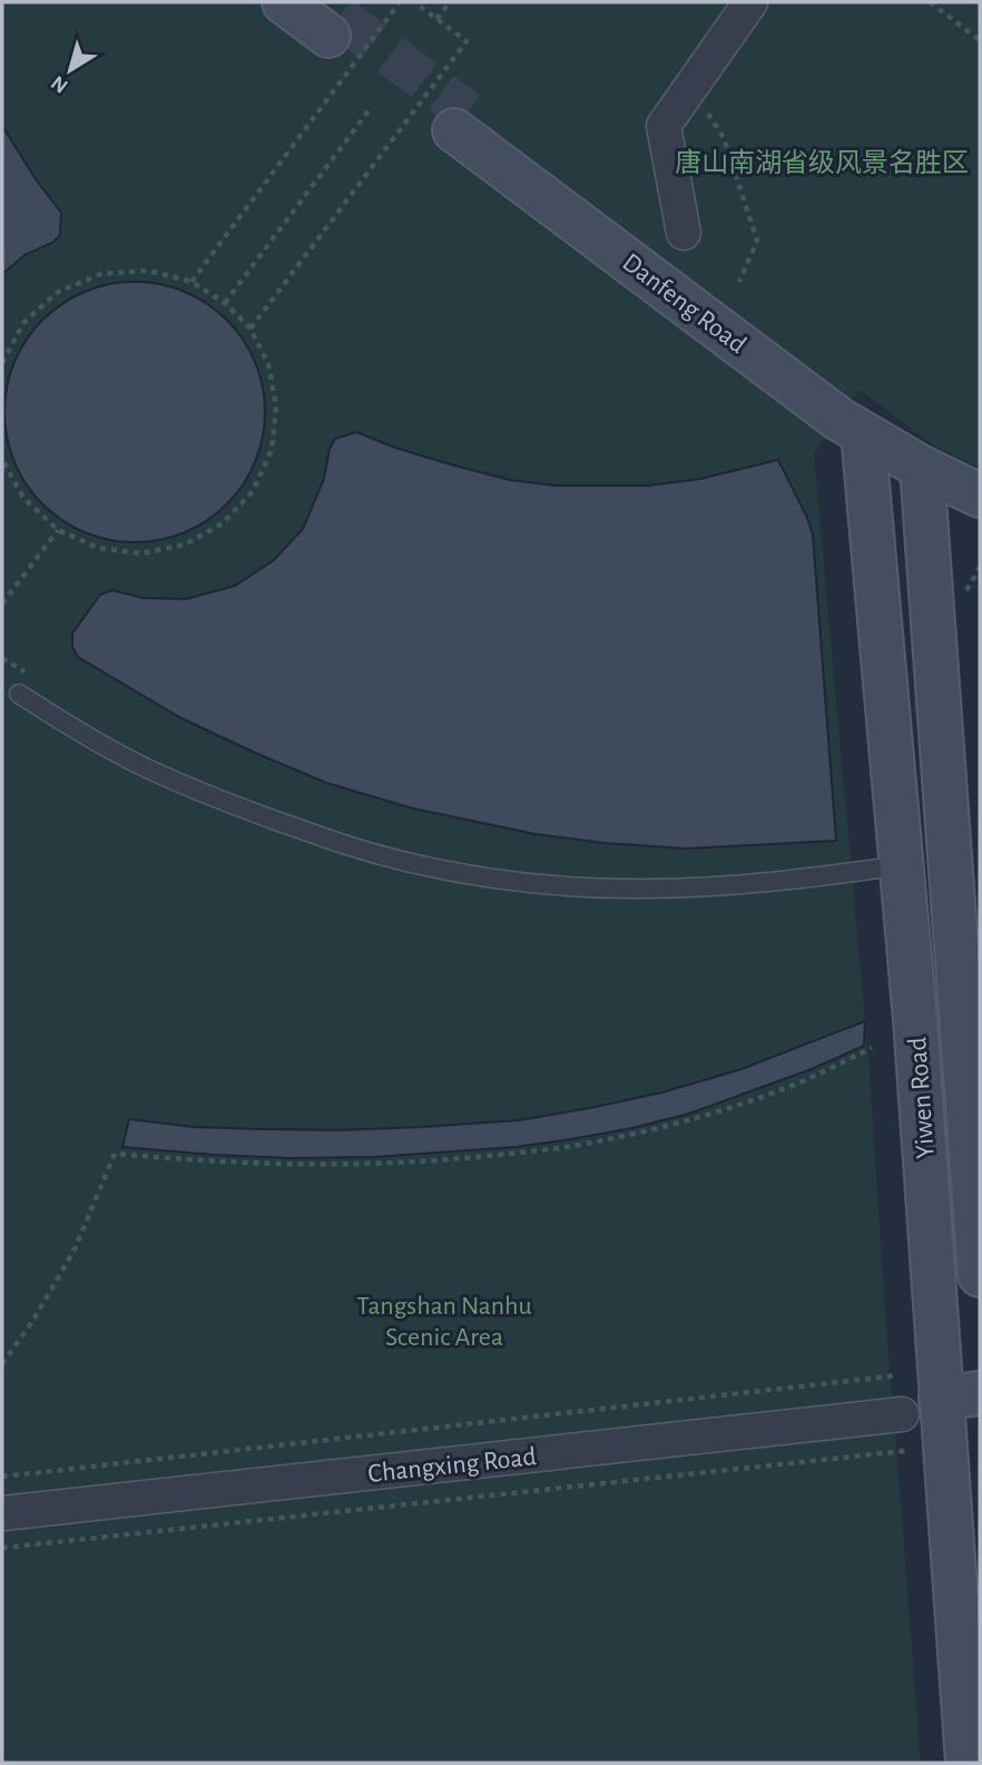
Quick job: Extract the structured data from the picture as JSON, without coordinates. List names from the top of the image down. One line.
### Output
{"streets":{"main road":["Danfeng Road","Yiwen Road"],"street":["Changxing Road"]},"crossings":[["Danfeng Road","Yiwen Road"]],"parks":["唐山南湖省级风景名胜区","Tangshan Nanhu Scenic Area"],"north":"bottom left"}
